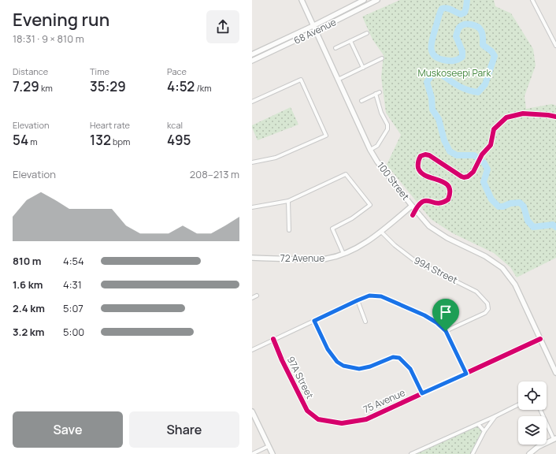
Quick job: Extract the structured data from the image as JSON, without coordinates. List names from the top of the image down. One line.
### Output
{"streets":{"main road":["68 Avenue","100 Street","72 Avenue"],"street":["99A Street","97A Street","75 Avenue"]},"crossings":[["68 Avenue","100 Street"],["100 Street","72 Avenue"],["100 Street","75 Avenue"],["72 Avenue","99A Street"],["97A Street","75 Avenue"]],"parks":["Muskoseepi Park"],"page":{"heading":["Evening run","18:31 · 9 × 810 m"],"stats":[["Distance","7.29 km"],["Time","35:29"],["Pace","4:52 /km"],["Elevation","54 m"],["Heart rate","132 bpm"],["kcal","495"]],"chart":["Elevation","208–213 m"],"list":[{"name":"810 m","note":"4:54"},{"name":"1.6 km","note":"4:31"},{"name":"2.4 km","note":"5:07"},{"name":"3.2 km","note":"5:00"}],"buttons":["Save","Share"]}}
